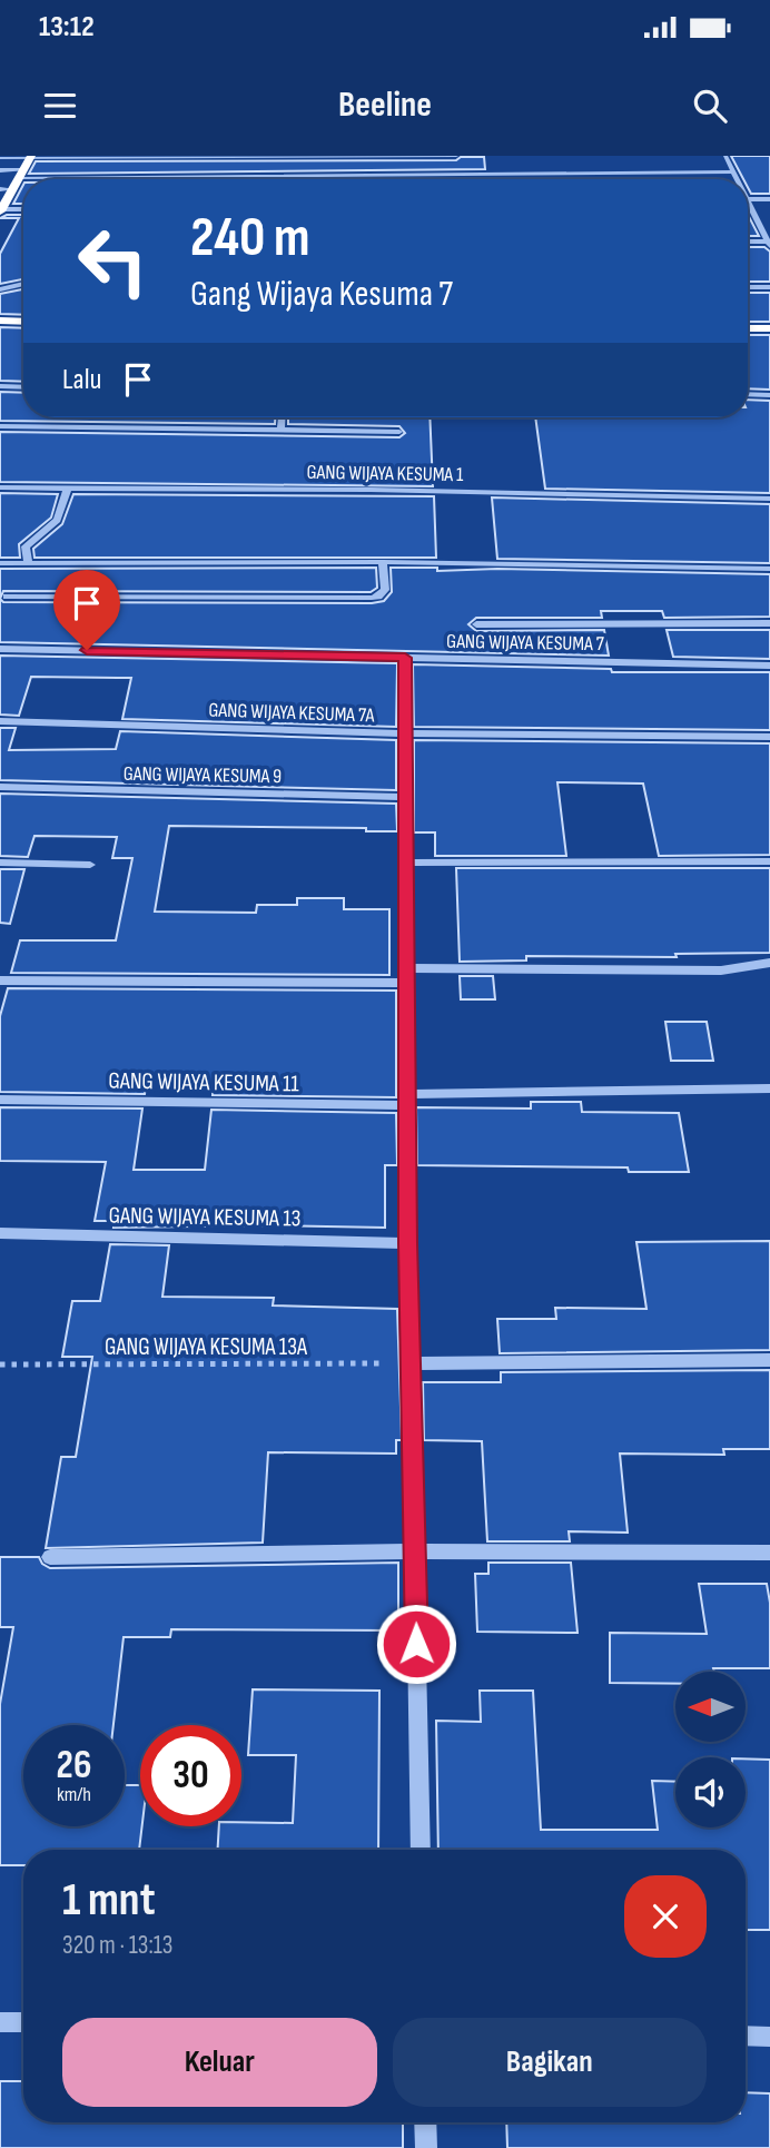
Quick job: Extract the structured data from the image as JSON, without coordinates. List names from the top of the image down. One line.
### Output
{"streets":{"street":["GANG WIJAYA KESUMA 1","GANG WIJAYA KESUMA 7","GANG WIJAYA KESUMA 7A","GANG WIJAYA KESUMA 9","GANG WIJAYA KESUMA 11","GANG WIJAYA KESUMA 13"],"path":["GANG WIJAYA KESUMA 13A"]},"north":"left","page":{"status":"13:12","header":"Beeline","turn":["240 m","Gang Wijaya Kesuma 7"],"then":"Lalu","speed":"26 km/h","limit":"30","heading":["1 mnt","320 m · 13:13"],"buttons":["Keluar","Bagikan"]}}
